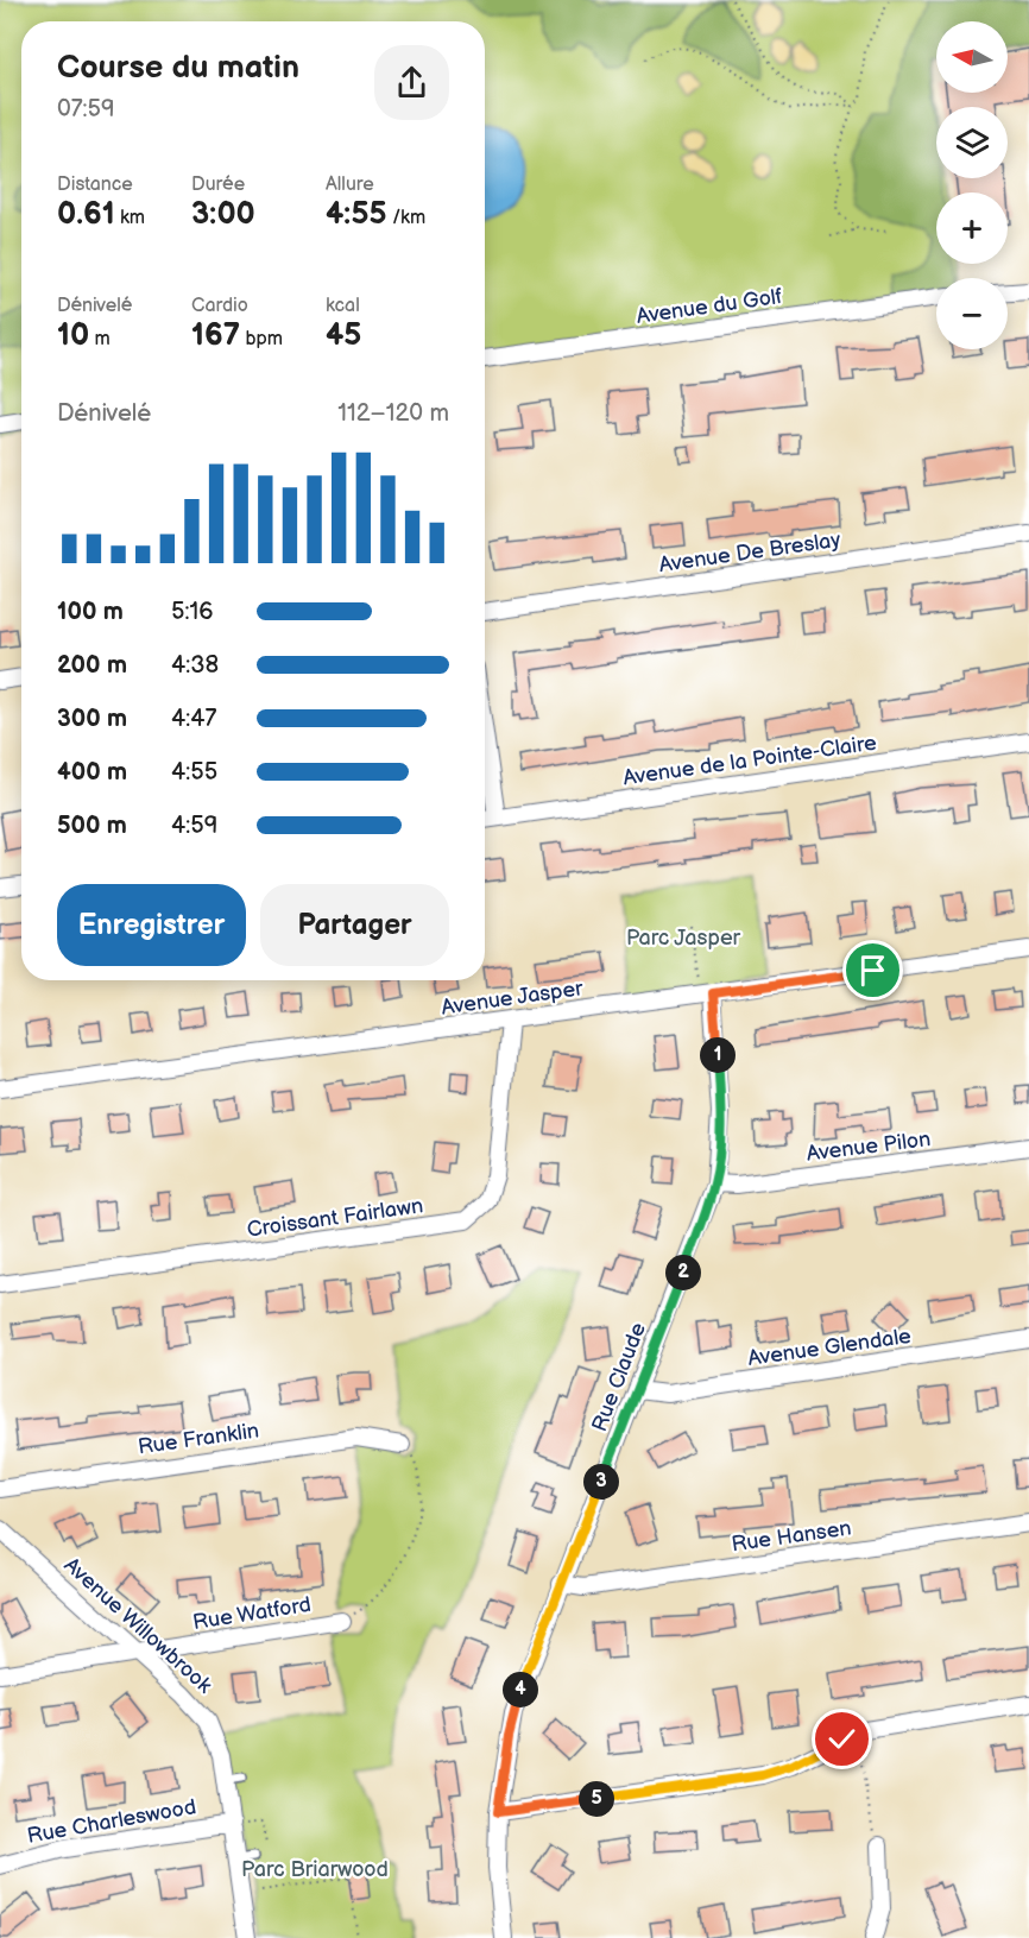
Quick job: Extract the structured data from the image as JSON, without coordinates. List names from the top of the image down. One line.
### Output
{"streets":{"street":["Avenue du Golf","Avenue De Breslay","Avenue de la Pointe-Claire","Avenue Jasper","Avenue Pilon","Croissant Fairlawn","Avenue Glendale","Rue Claude","Rue Franklin","Rue Hansen","Rue Watford","Avenue Willowbrook","Rue Charleswood"]},"crossings":[["Avenue Jasper","Croissant Fairlawn"],["Avenue Jasper","Rue Claude"],["Avenue Pilon","Rue Claude"],["Avenue Glendale","Rue Claude"],["Rue Claude","Rue Hansen"],["Rue Watford","Avenue Willowbrook"],["Avenue Willowbrook","Rue Charleswood"]],"parks":["Parc Jasper","Parc Briarwood"],"north":"left","page":{"map_buttons":["+","−"],"heading":["Course du matin","07:59"],"stats":[["Distance","0.61 km"],["Durée","3:00"],["Allure","4:55 /km"],["Dénivelé","10 m"],["Cardio","167 bpm"],["kcal","45"]],"chart":["Dénivelé","112–120 m"],"list":[{"name":"100 m","note":"5:16"},{"name":"200 m","note":"4:38"},{"name":"300 m","note":"4:47"},{"name":"400 m","note":"4:55"},{"name":"500 m","note":"4:59"}],"buttons":["Enregistrer","Partager"],"pins":["1","2","3","4","5"]}}
